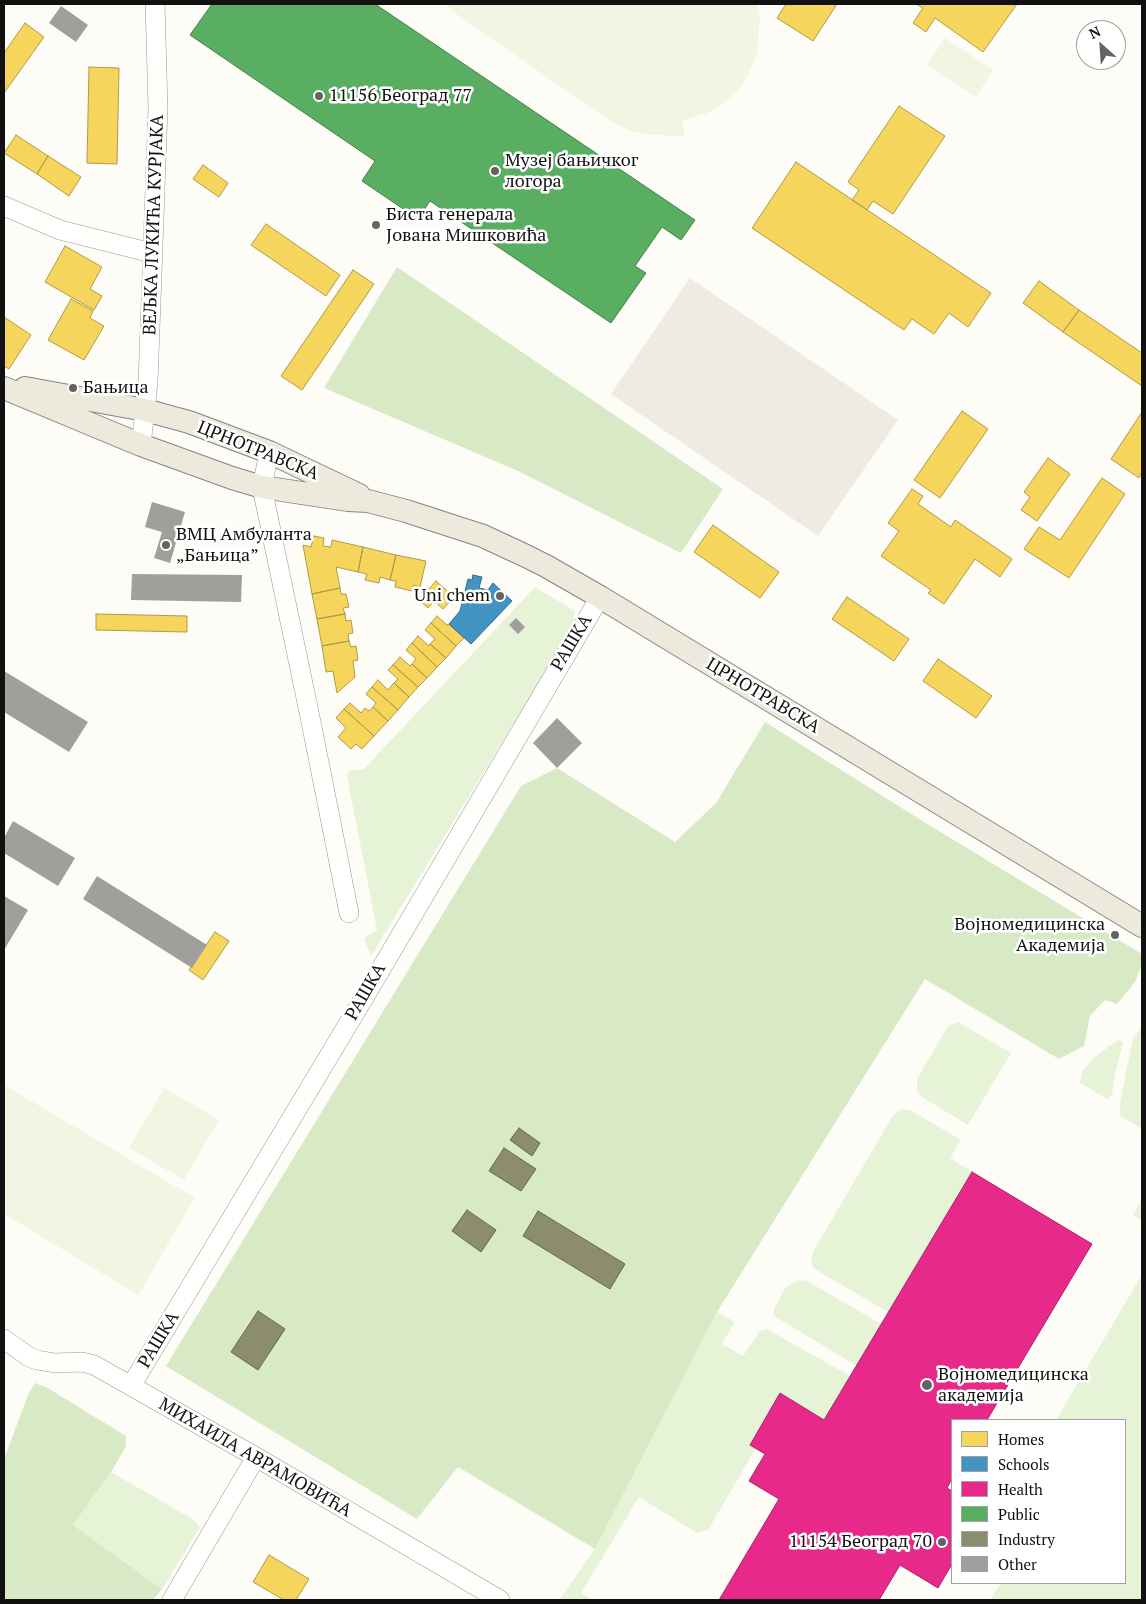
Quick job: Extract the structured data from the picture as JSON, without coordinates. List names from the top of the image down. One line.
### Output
{"streets":{"main road":["ЦРНОТРАВСКА"],"street":["ВЕЉКА ЛУКИЋА КУРЈАКА","РАШКА","МИХАИЛА АВРАМОВИЋА"]},"crossings":[["ВЕЉКА ЛУКИЋА КУРЈАКА","ЦРНОТРАВСКА"],["ЦРНОТРАВСКА","РАШКА"],["РАШКА","МИХАИЛА АВРАМОВИЋА"]],"places":["11156 Београд 77","Музеј бањичког логора","Биста генерала Јована Мишковића","Бањица","ВМЦ Амбуланта „Бањица”","Uni chem","Војномедицинска Академија","Војномедицинска академија","11154 Београд 70"],"legend":["Homes","Schools","Health","Public","Industry","Other"],"north":"top left"}
